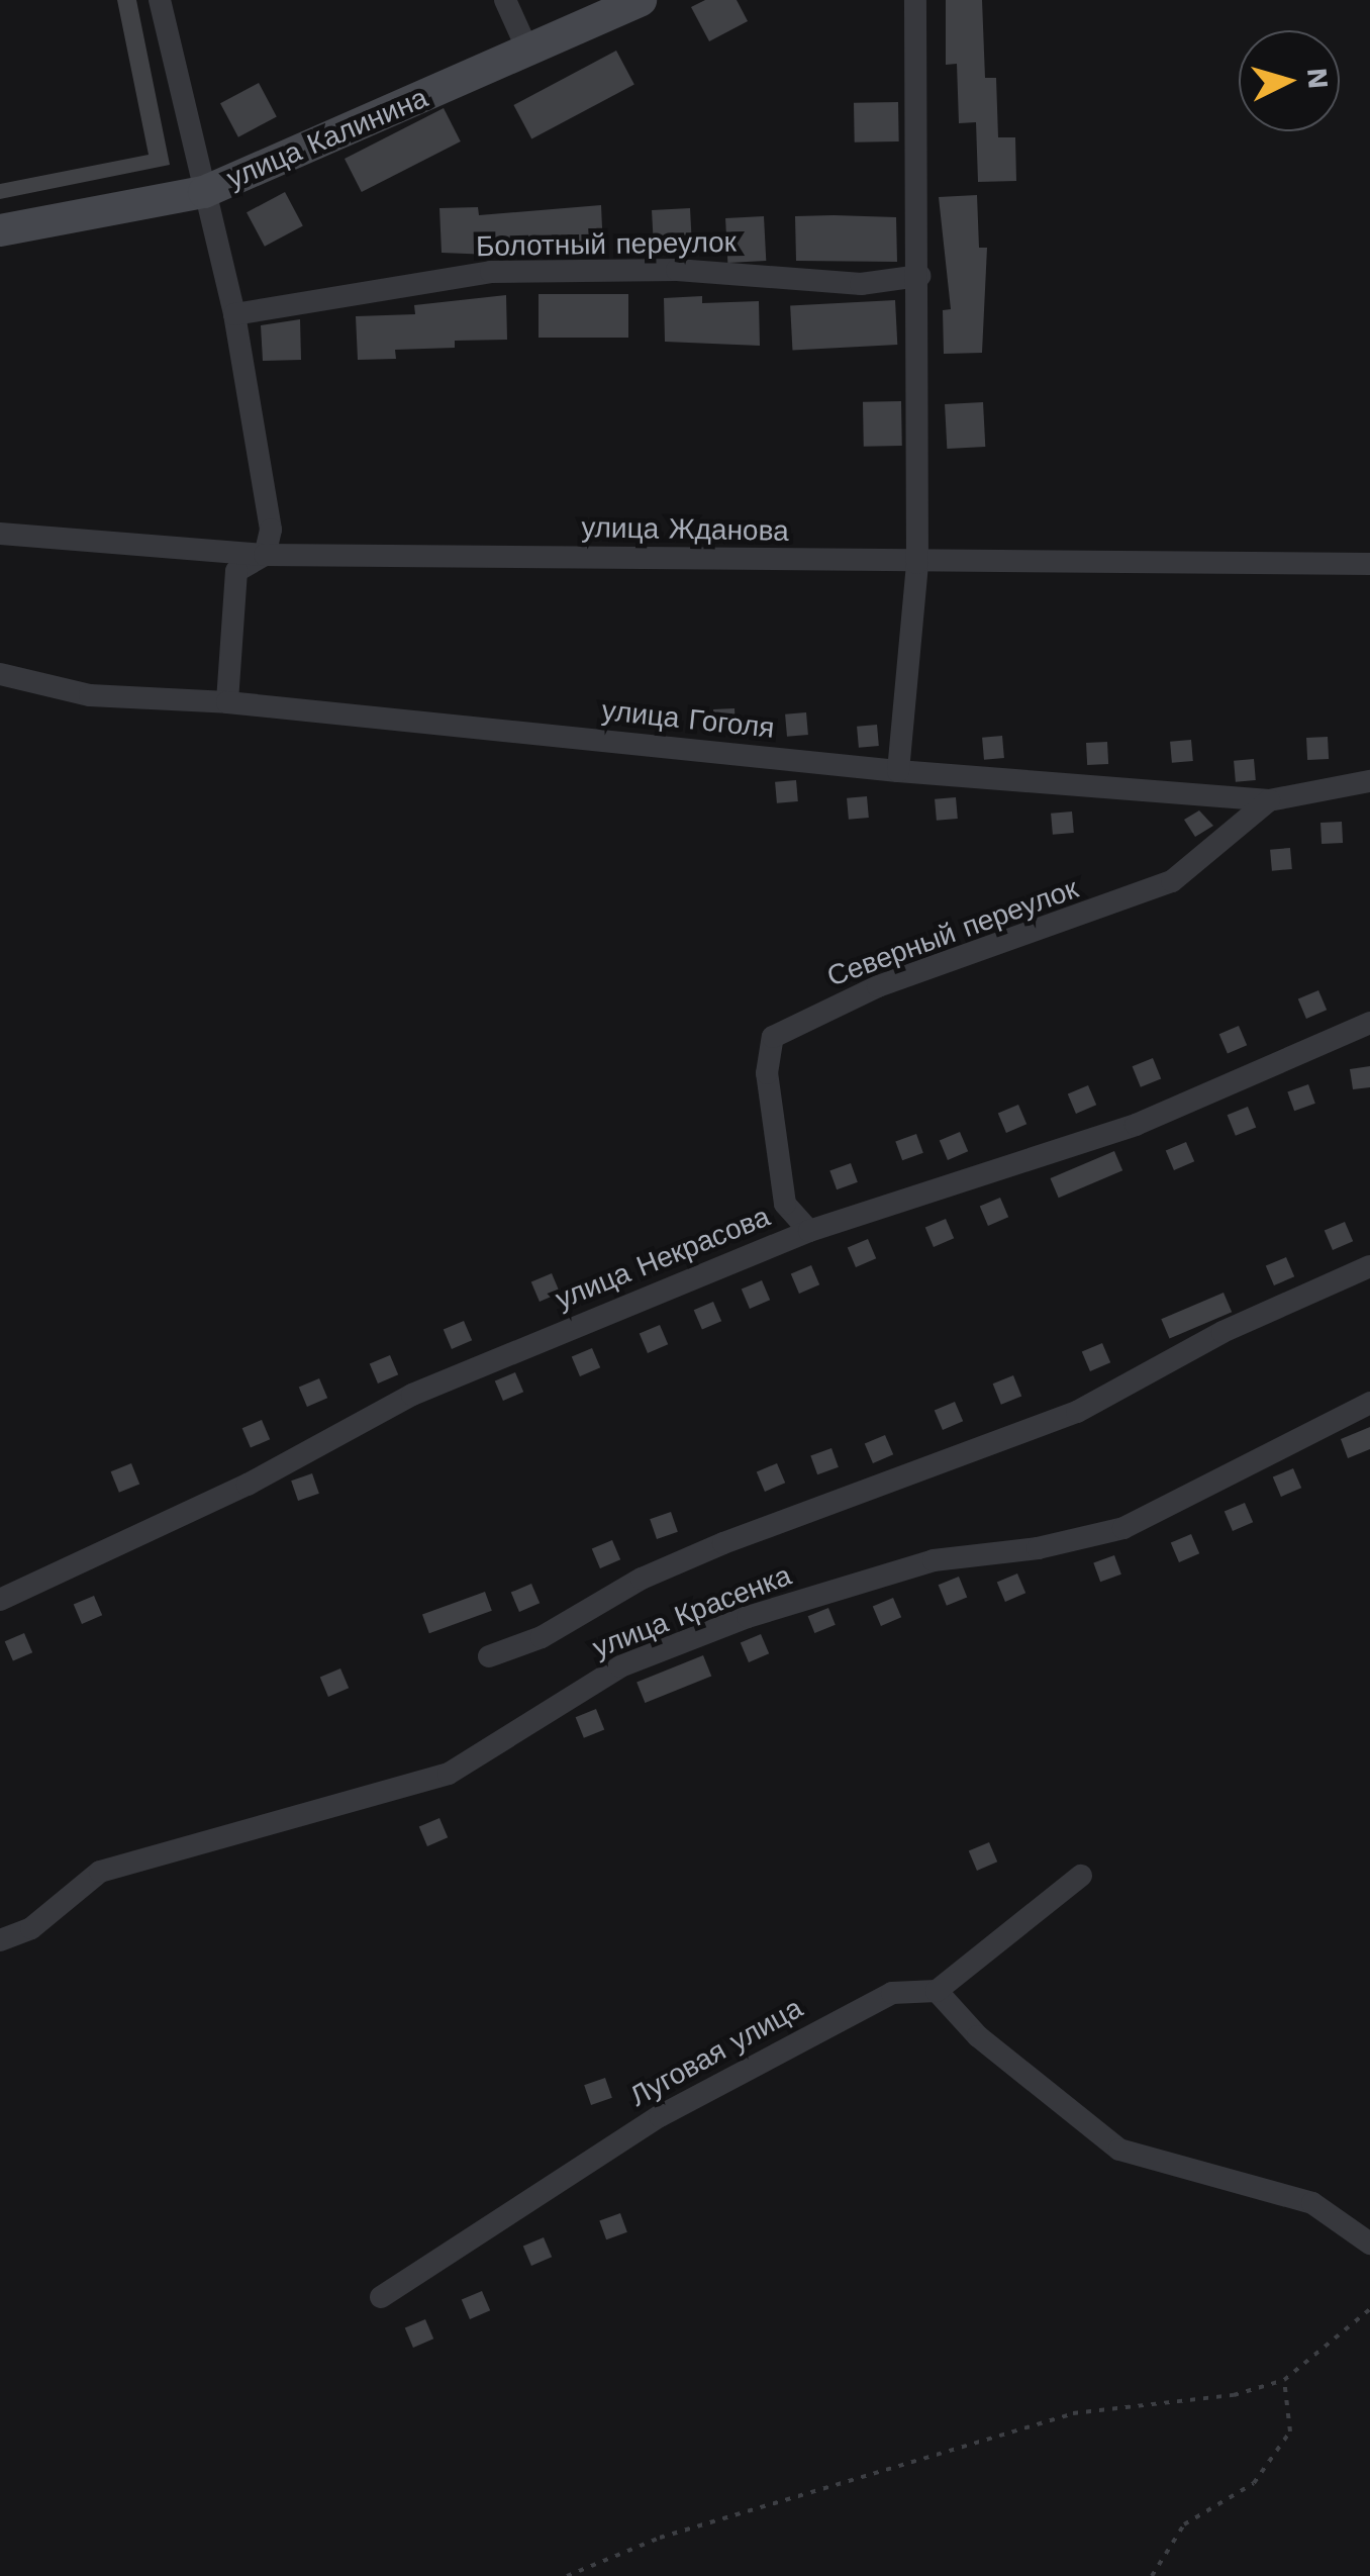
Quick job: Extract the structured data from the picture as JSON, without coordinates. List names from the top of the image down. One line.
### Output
{"streets":{"street":["улица Калинина","Болотный переулок","улица Жданова","улица Гоголя","Северный переулок","улица Некрасова","улица Красенка","Луговая улица"]},"crossings":[["улица Гоголя","Северный переулок"],["Северный переулок","улица Некрасова"]],"north":"right"}
